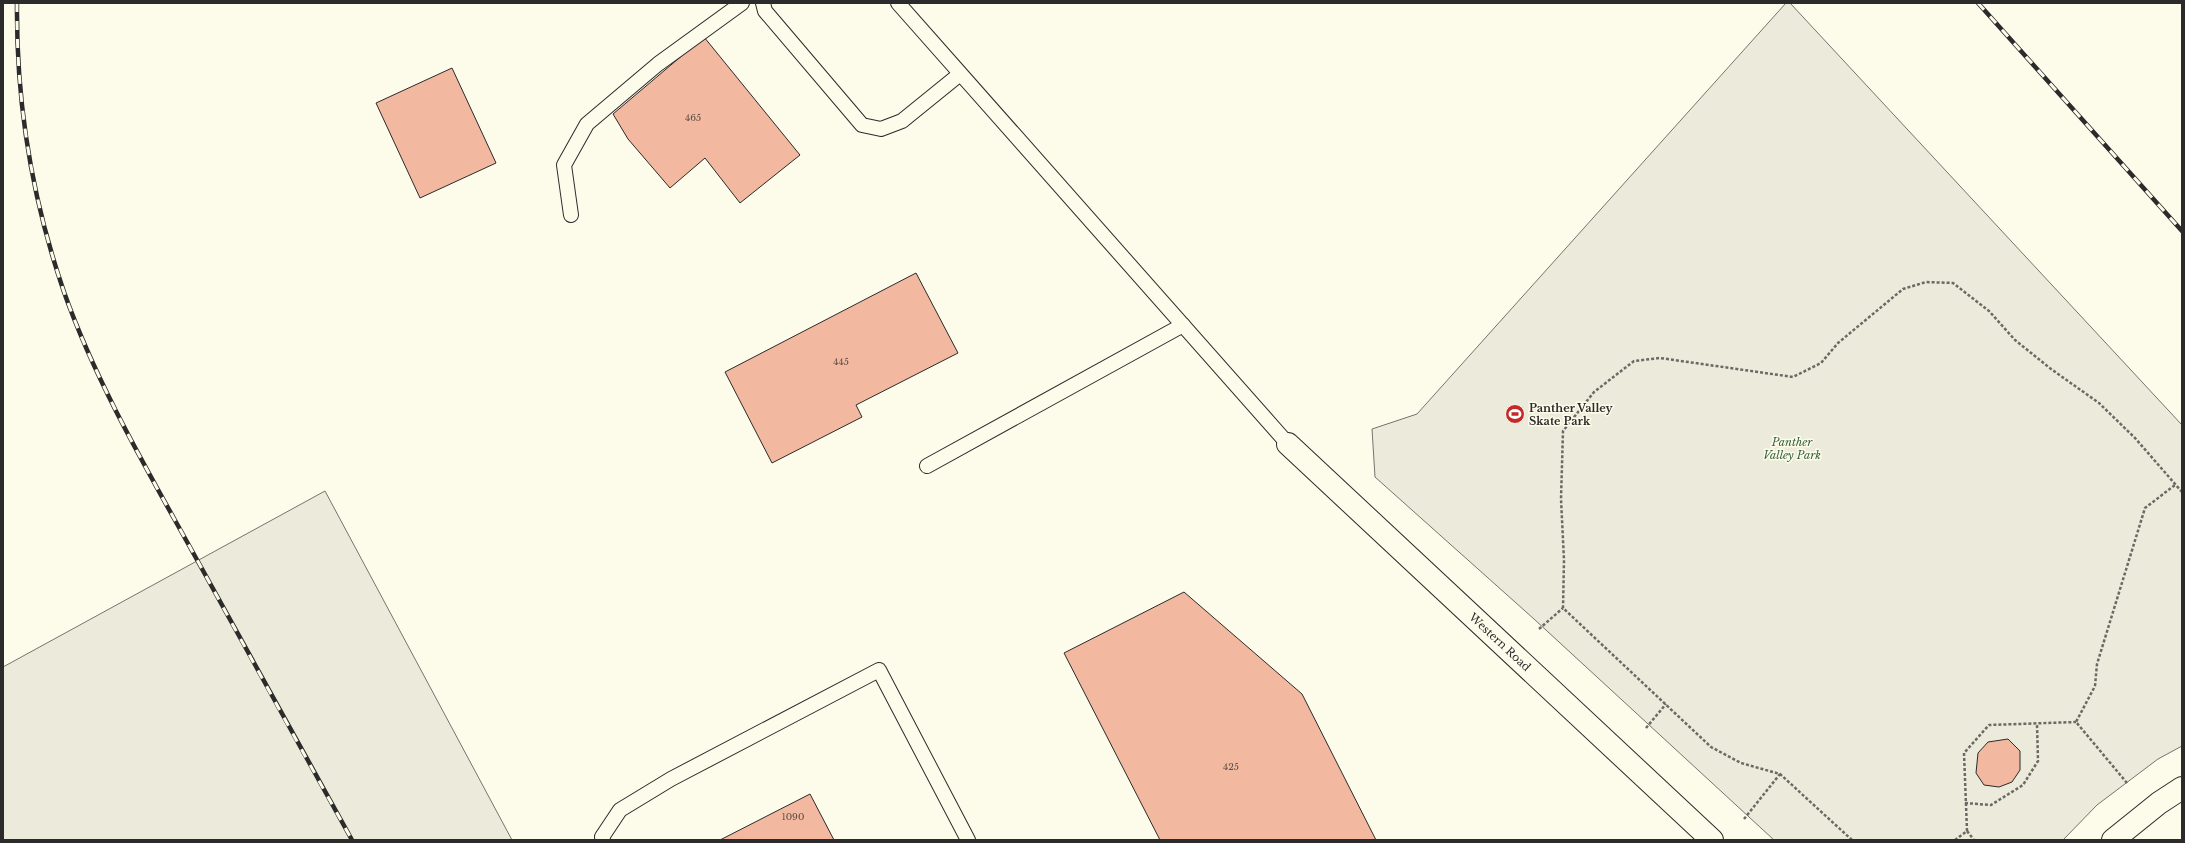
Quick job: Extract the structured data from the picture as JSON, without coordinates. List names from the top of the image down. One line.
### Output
{"streets":{"street":["Western Road"]},"parks":["Panther Valley Park"],"places":{"sports":["Panther Valley Skate Park"]},"house_numbers":["465","445","425","1090"]}
